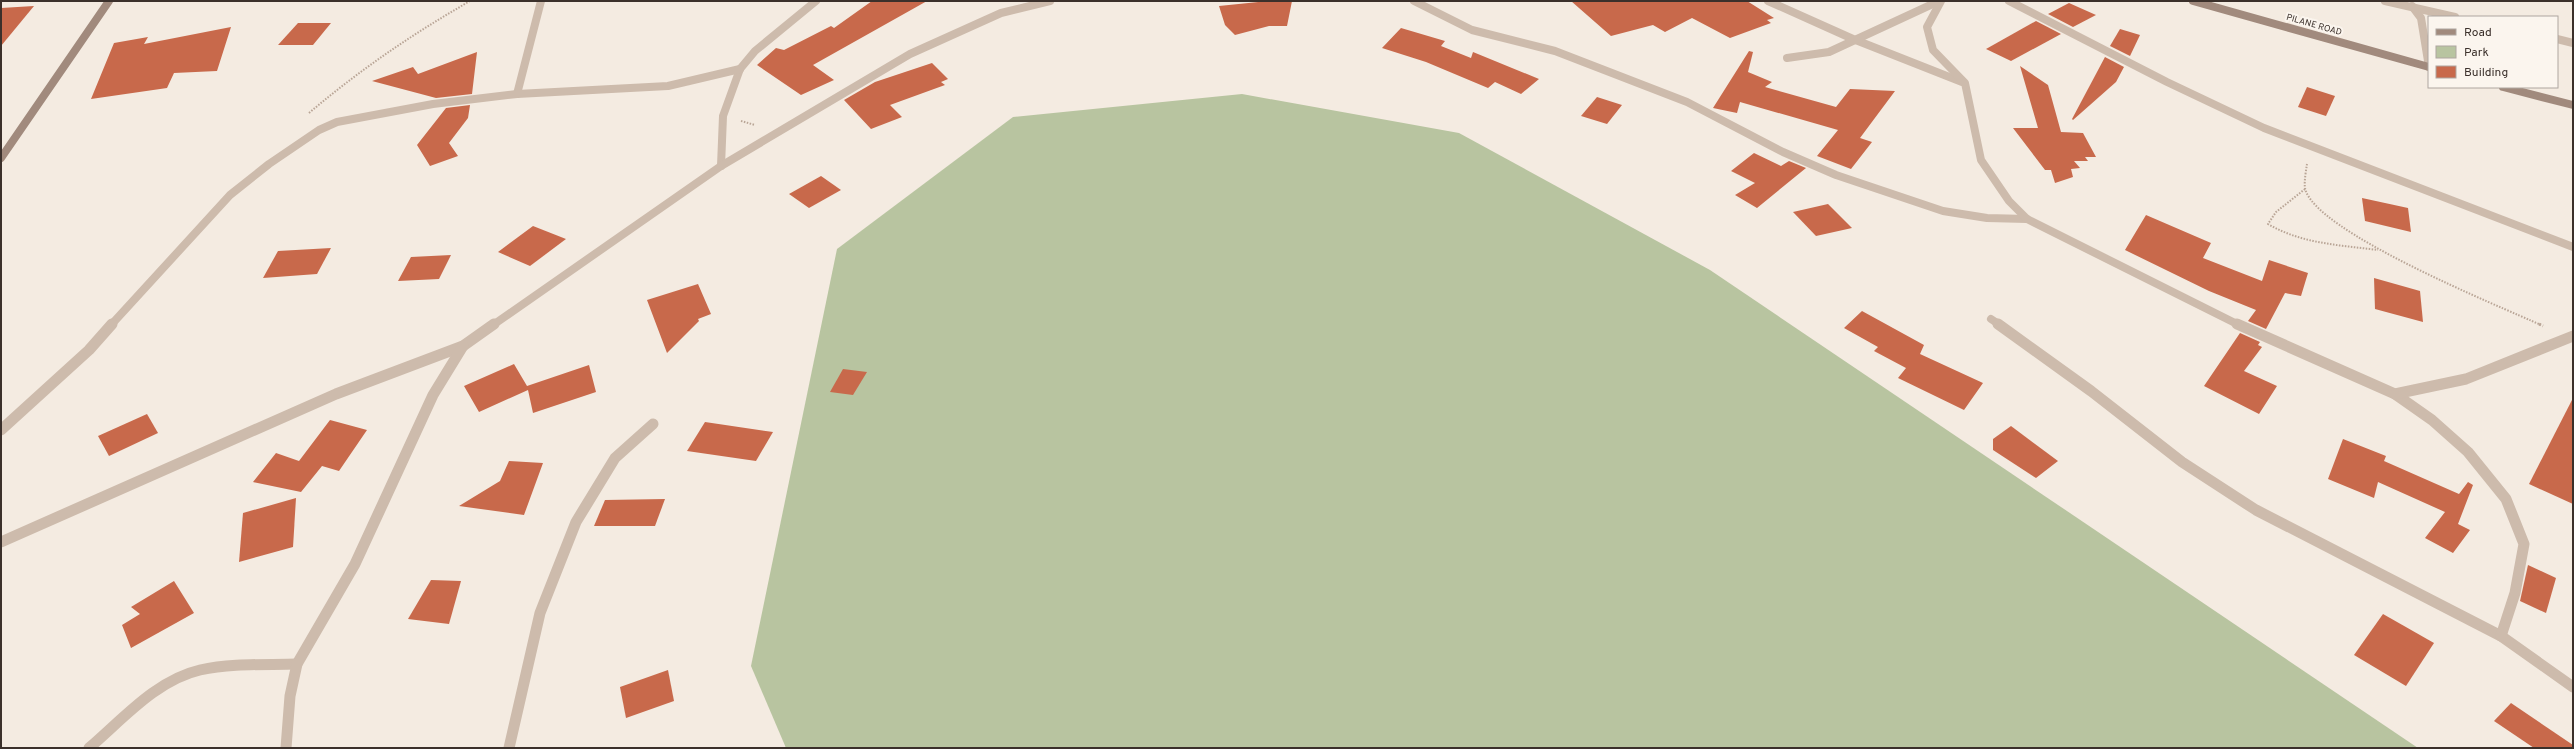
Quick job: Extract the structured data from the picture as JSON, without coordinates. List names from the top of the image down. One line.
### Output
{"streets":{"street":["PILANE ROAD"]},"legend":["Road","Park","Building"]}
